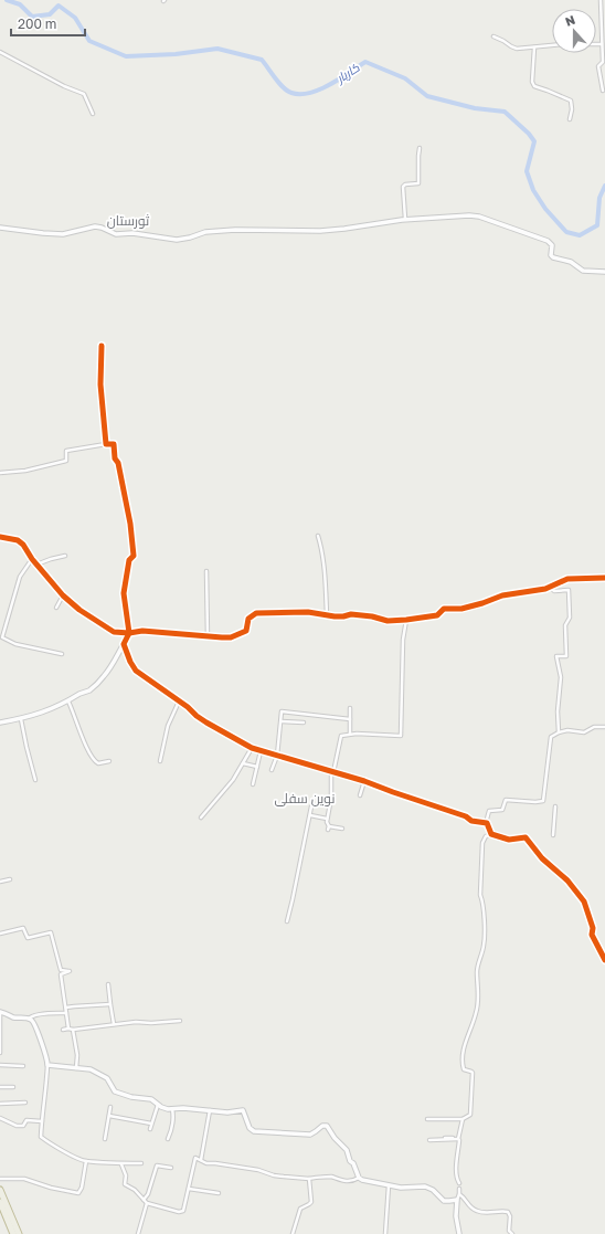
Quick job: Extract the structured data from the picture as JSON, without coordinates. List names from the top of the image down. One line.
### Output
{"districts":["ثورستان","نوین سفلى"],"water":["کاربار"],"scale_bar":"200 m","north":"top"}
